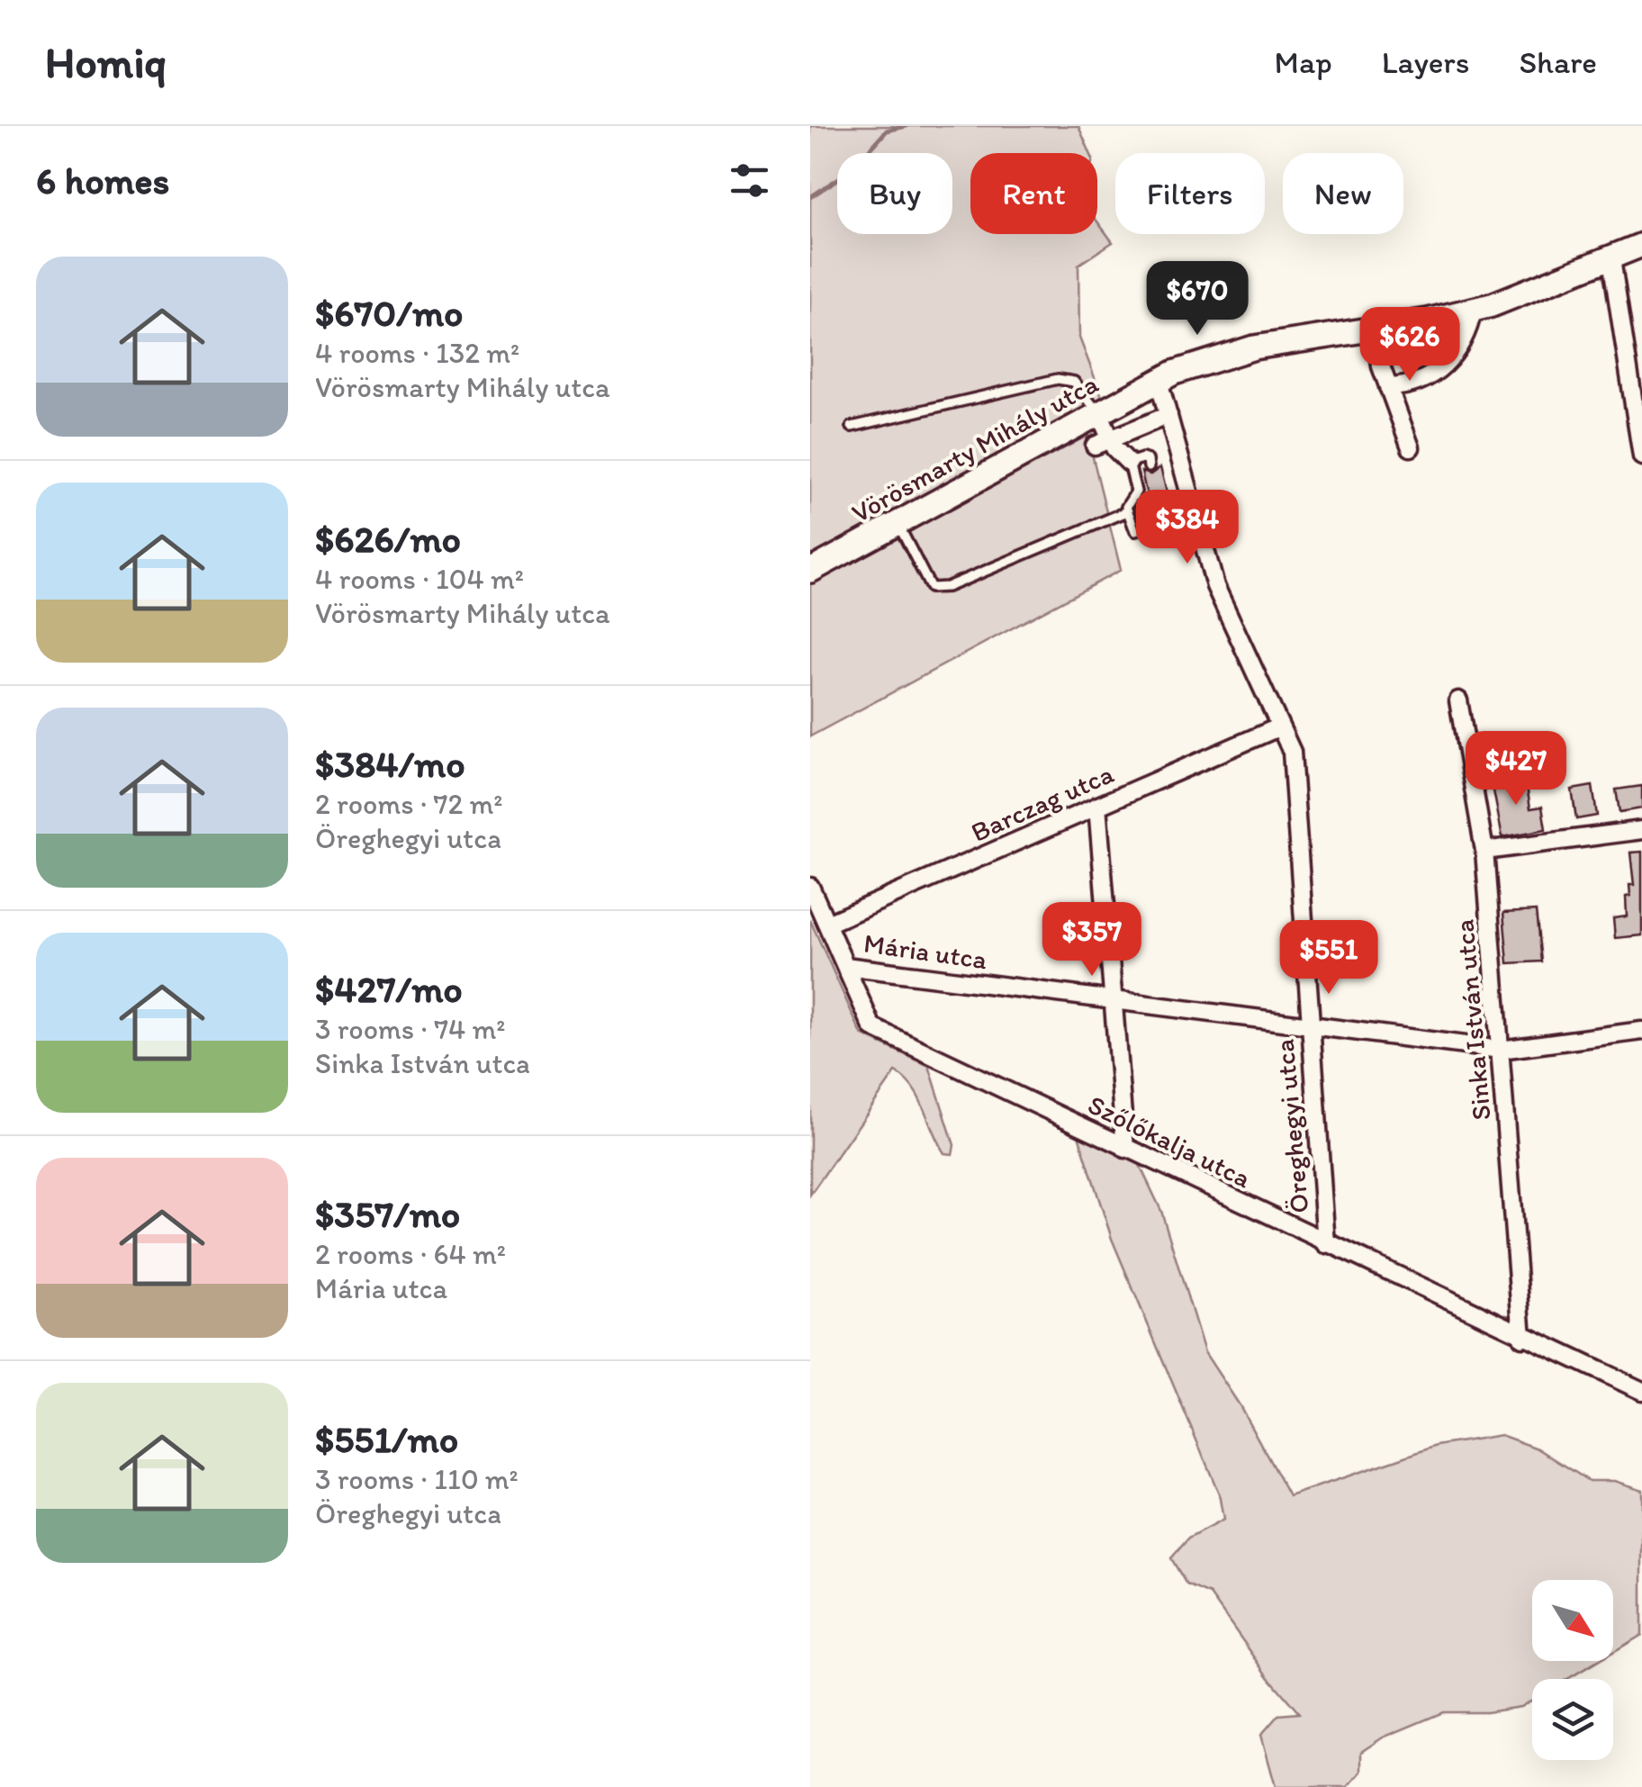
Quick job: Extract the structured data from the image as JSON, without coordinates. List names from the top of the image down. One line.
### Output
{"streets":{"main road":["Vörösmarty Mihály utca"],"street":["Barczag utca","Mária utca","Sinka István utca","Öreghegyi utca","Szőlőkalja utca"]},"crossings":[["Vörösmarty Mihály utca","Öreghegyi utca"],["Barczag utca","Öreghegyi utca"],["Mária utca","Sinka István utca"],["Mária utca","Öreghegyi utca"],["Mária utca","Szőlőkalja utca"],["Sinka István utca","Szőlőkalja utca"],["Öreghegyi utca","Szőlőkalja utca"]],"north":"bottom right","page":{"header":"Homiq","nav":["Map","Layers","Share"],"heading":"6 homes","chip":["Buy","Rent","Filters","New"],"list":[{"name":"$670/mo","note":"4 rooms · 132 m² · Vörösmarty Mihály utca"},{"name":"$626/mo","note":"4 rooms · 104 m² · Vörösmarty Mihály utca"},{"name":"$384/mo","note":"2 rooms · 72 m² · Öreghegyi utca"},{"name":"$427/mo","note":"3 rooms · 74 m² · Sinka István utca"},{"name":"$357/mo","note":"2 rooms · 64 m² · Mária utca"},{"name":"$551/mo","note":"3 rooms · 110 m² · Öreghegyi utca"}],"price":["$670","$626","$384","$427","$357","$551"]}}
